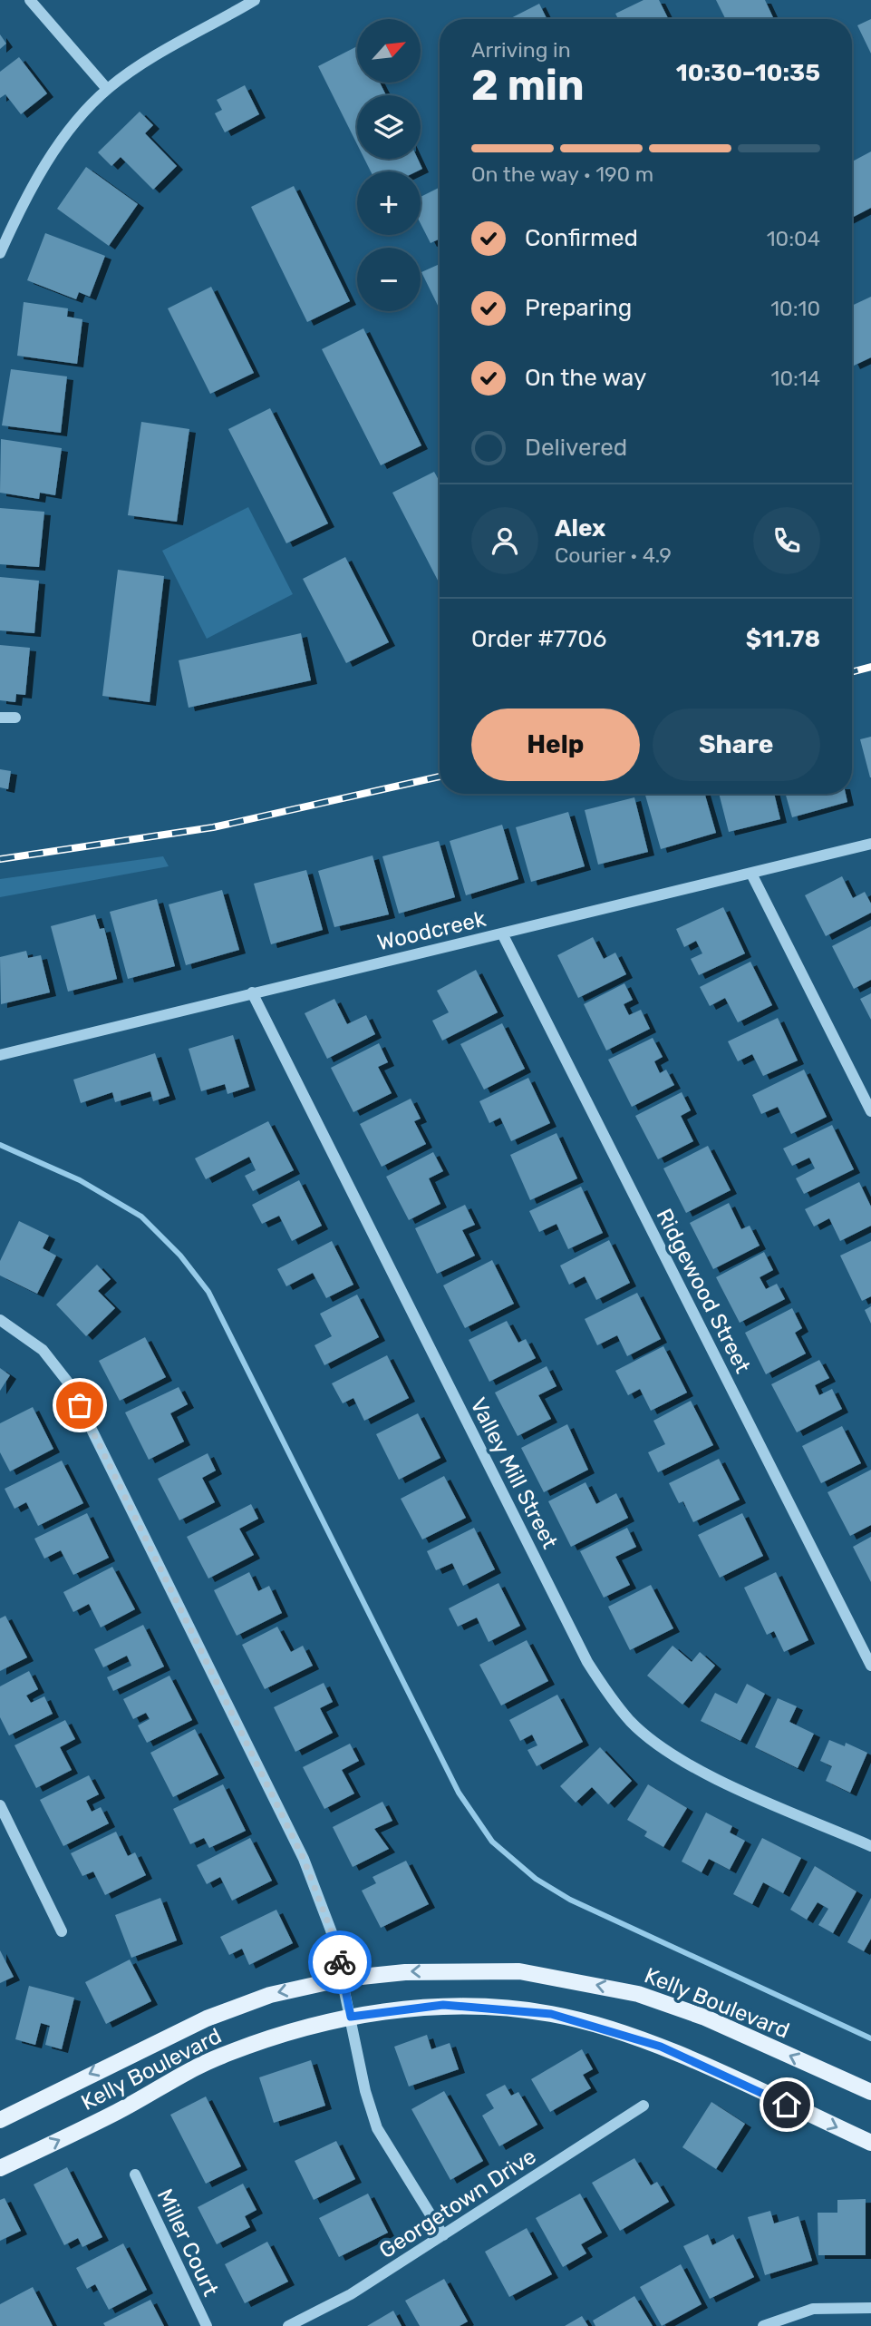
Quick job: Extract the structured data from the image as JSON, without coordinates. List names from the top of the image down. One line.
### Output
{"streets":{"main road":["Kelly Boulevard"],"street":["Woodcreek","Ridgewood Street","Valley Mill Street","Georgetown Drive","Miller Court"]},"crossings":[["Woodcreek","Ridgewood Street"],["Woodcreek","Valley Mill Street"]],"north":"top right","page":{"map_buttons":["+","−"],"heading":["2 min","Arriving in","10:30–10:35"],"panel":["Alex","Courier · 4.9","Order #7706","$11.78"],"bar":"On the way · 190 m","list":[["Confirmed","10:04"],["Preparing","10:10"],["On the way","10:14"],"Delivered"],"buttons":["Help","Share"]}}
